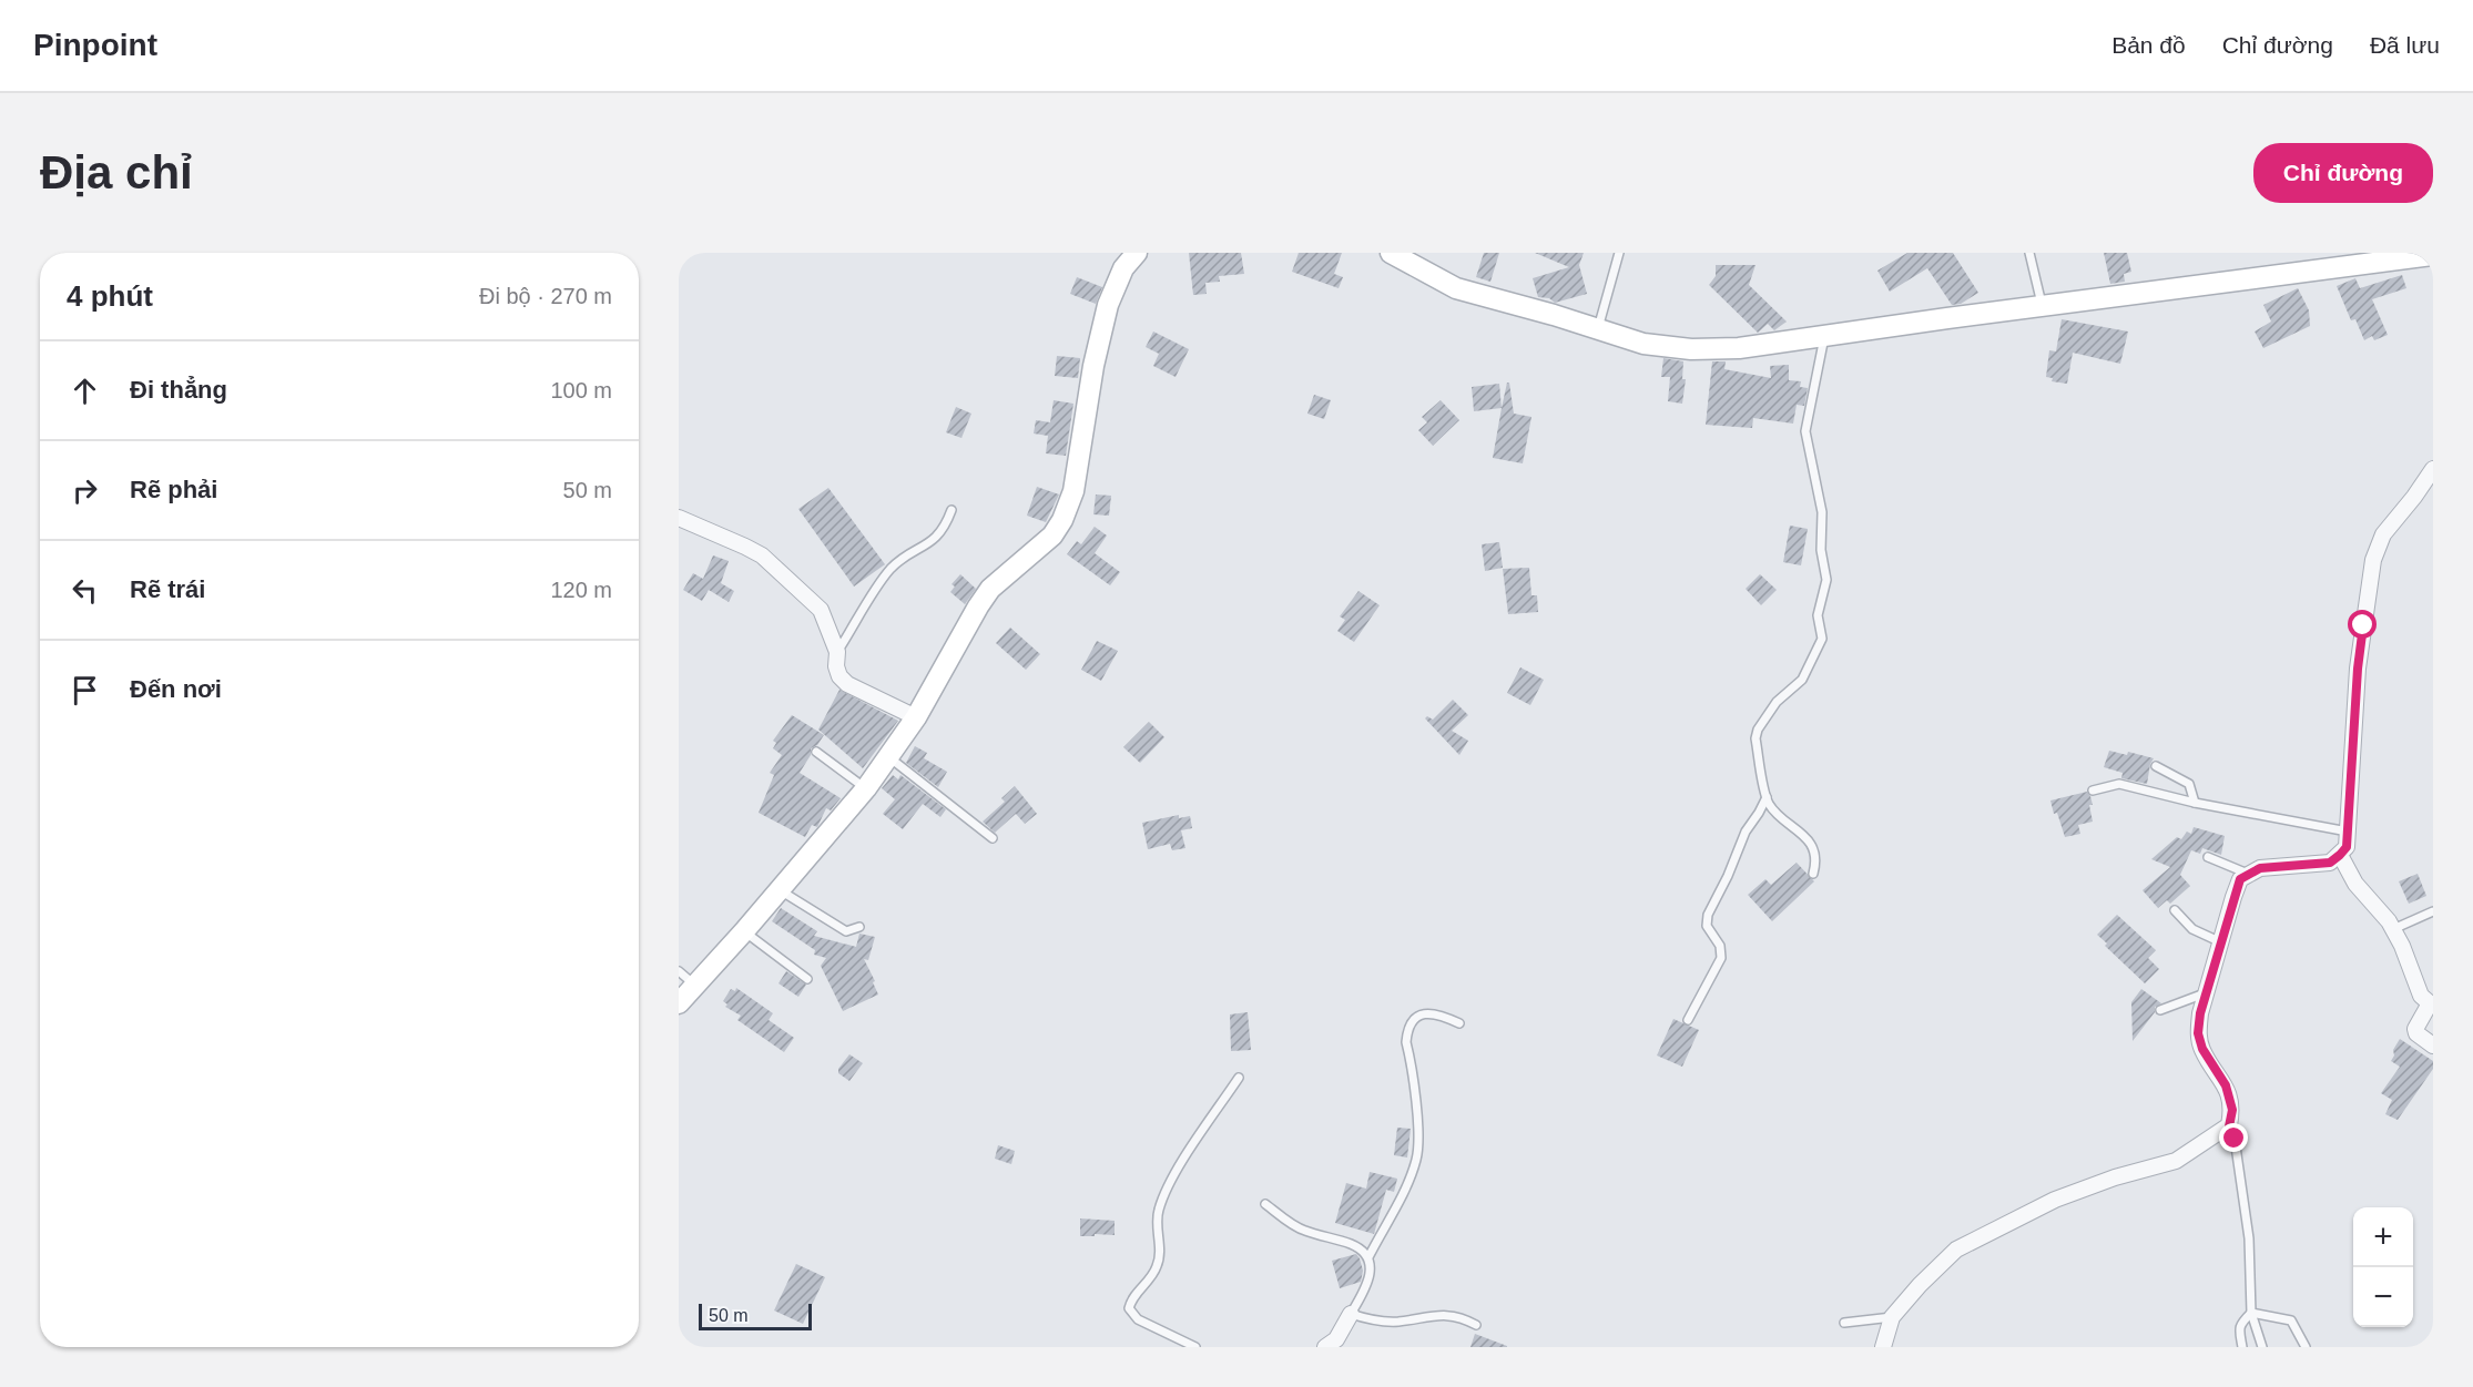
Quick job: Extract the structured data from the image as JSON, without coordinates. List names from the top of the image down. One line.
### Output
{"scale_bar":"50 m","page":{"header":"Pinpoint","nav":["Bản đồ","Chỉ đường","Đã lưu"],"buttons":"Chỉ đường","title":"Địa chỉ","heading":["4 phút","Đi bộ · 270 m"],"list":[["Đi thẳng","100 m"],["Rẽ phải","50 m"],["Rẽ trái","120 m"],"Đến nơi"],"map_buttons":["+","−"],"scale":"50 m"}}
